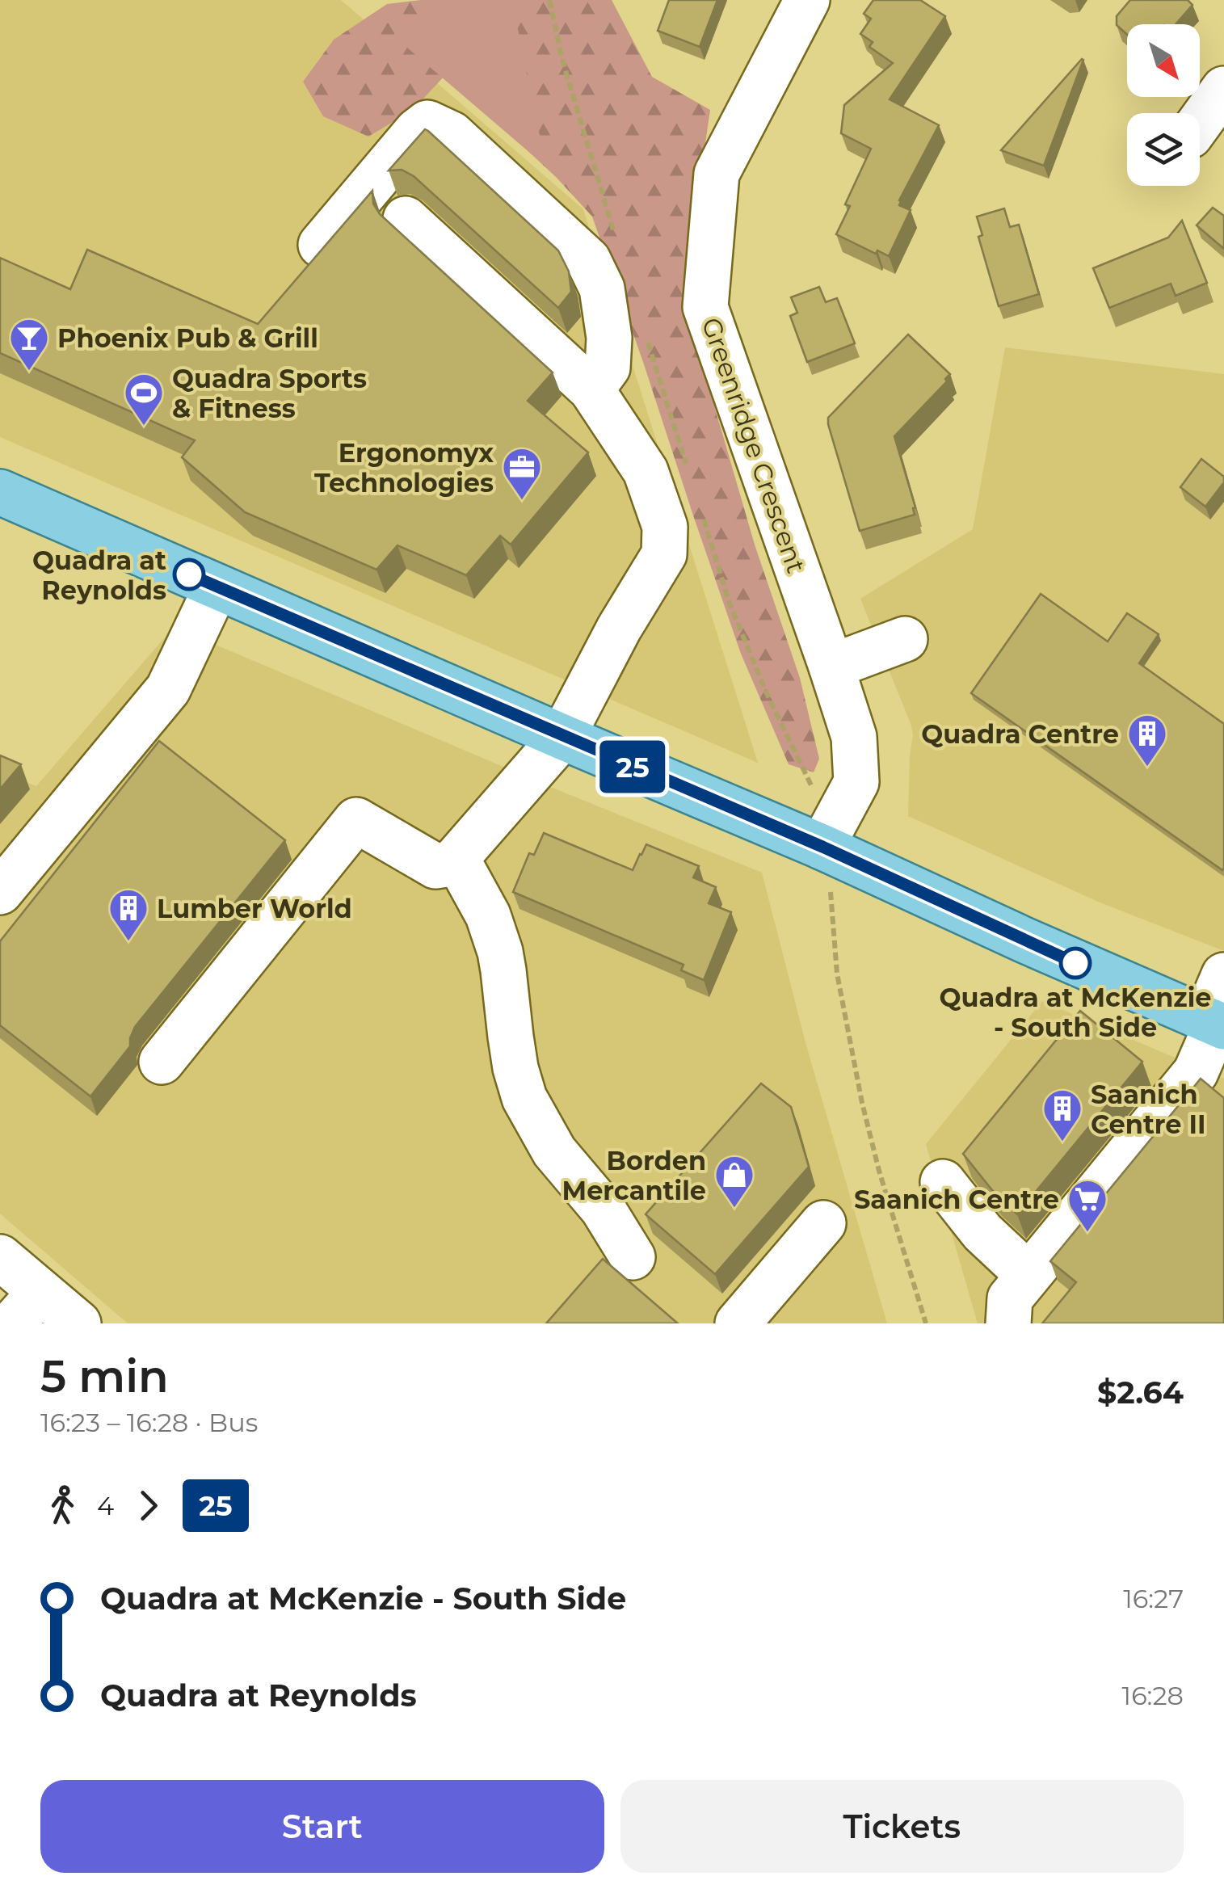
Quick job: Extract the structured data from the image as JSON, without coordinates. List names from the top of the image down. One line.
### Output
{"streets":{"street":["Greenridge Crescent"]},"places":{"bar":["Phoenix Pub & Grill"],"sports":["Quadra Sports & Fitness"],"office":["Ergonomyx Technologies"],"other":["Quadra at Reynolds","Quadra at McKenzie - South Side"],"building":["Quadra Centre","Lumber World","Saanich Centre II"],"shop":["Borden Mercantile"],"supermarket":["Saanich Centre"]},"lines":["bus line 25"],"north":"bottom right","page":{"on_map":"25","heading":["5 min","16:23 – 16:28 · Bus","$2.64"],"legs":["4","25"],"list":[{"name":"Quadra at McKenzie - South Side","value":"16:27"},{"name":"Quadra at Reynolds","value":"16:28"}],"buttons":["Start","Tickets"]}}
